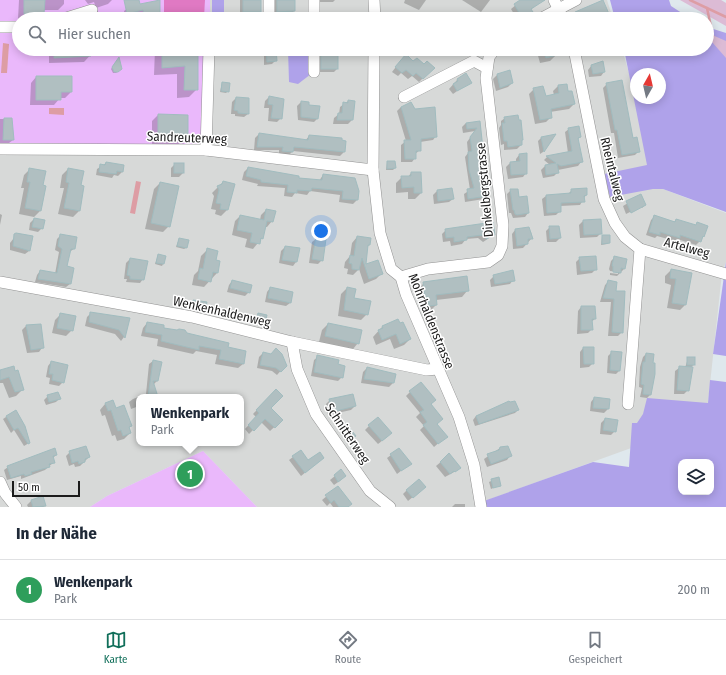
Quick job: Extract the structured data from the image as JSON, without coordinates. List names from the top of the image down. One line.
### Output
{"streets":{"street":["Sandreuterweg","Rheintalweg","Dinkelbergstrasse","Artelweg","Wenkenhaldenweg","Mohrhaldenstrasse","Schnitterweg"]},"crossings":[["Sandreuterweg","Mohrhaldenstrasse"],["Rheintalweg","Artelweg"],["Dinkelbergstrasse","Mohrhaldenstrasse"],["Wenkenhaldenweg","Mohrhaldenstrasse"],["Wenkenhaldenweg","Schnitterweg"]],"scale_bar":"50 m","north":"top","page":{"search":"Hier suchen","popup":["Wenkenpark","Park"],"pins":"1","scale":"50 m","heading":"In der Nähe","list":[{"mark":"1","name":"Wenkenpark","note":"Park","value":"200 m"}],"nav":["Karte","Route","Gespeichert"]}}
